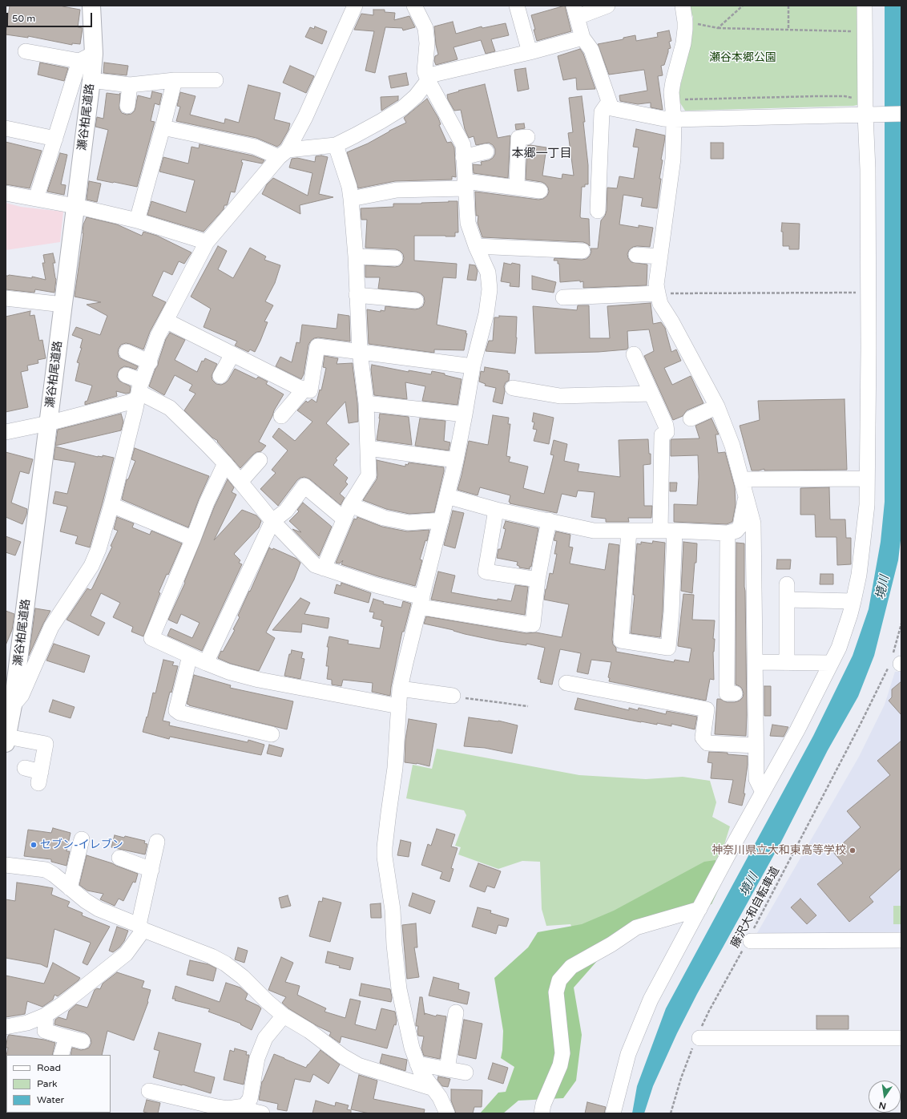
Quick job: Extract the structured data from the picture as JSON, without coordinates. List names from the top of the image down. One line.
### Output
{"streets":{"main road":["瀬谷柏尾道路"],"path":["藤沢大和自転車道"]},"districts":["本郷一丁目"],"water":["境川"],"parks":["瀬谷本郷公園"],"places":["セブン-イレブン","神奈川県立大和東高等学校"],"legend":["Road","Park","Water"],"scale_bar":"50 m","north":"bottom"}
